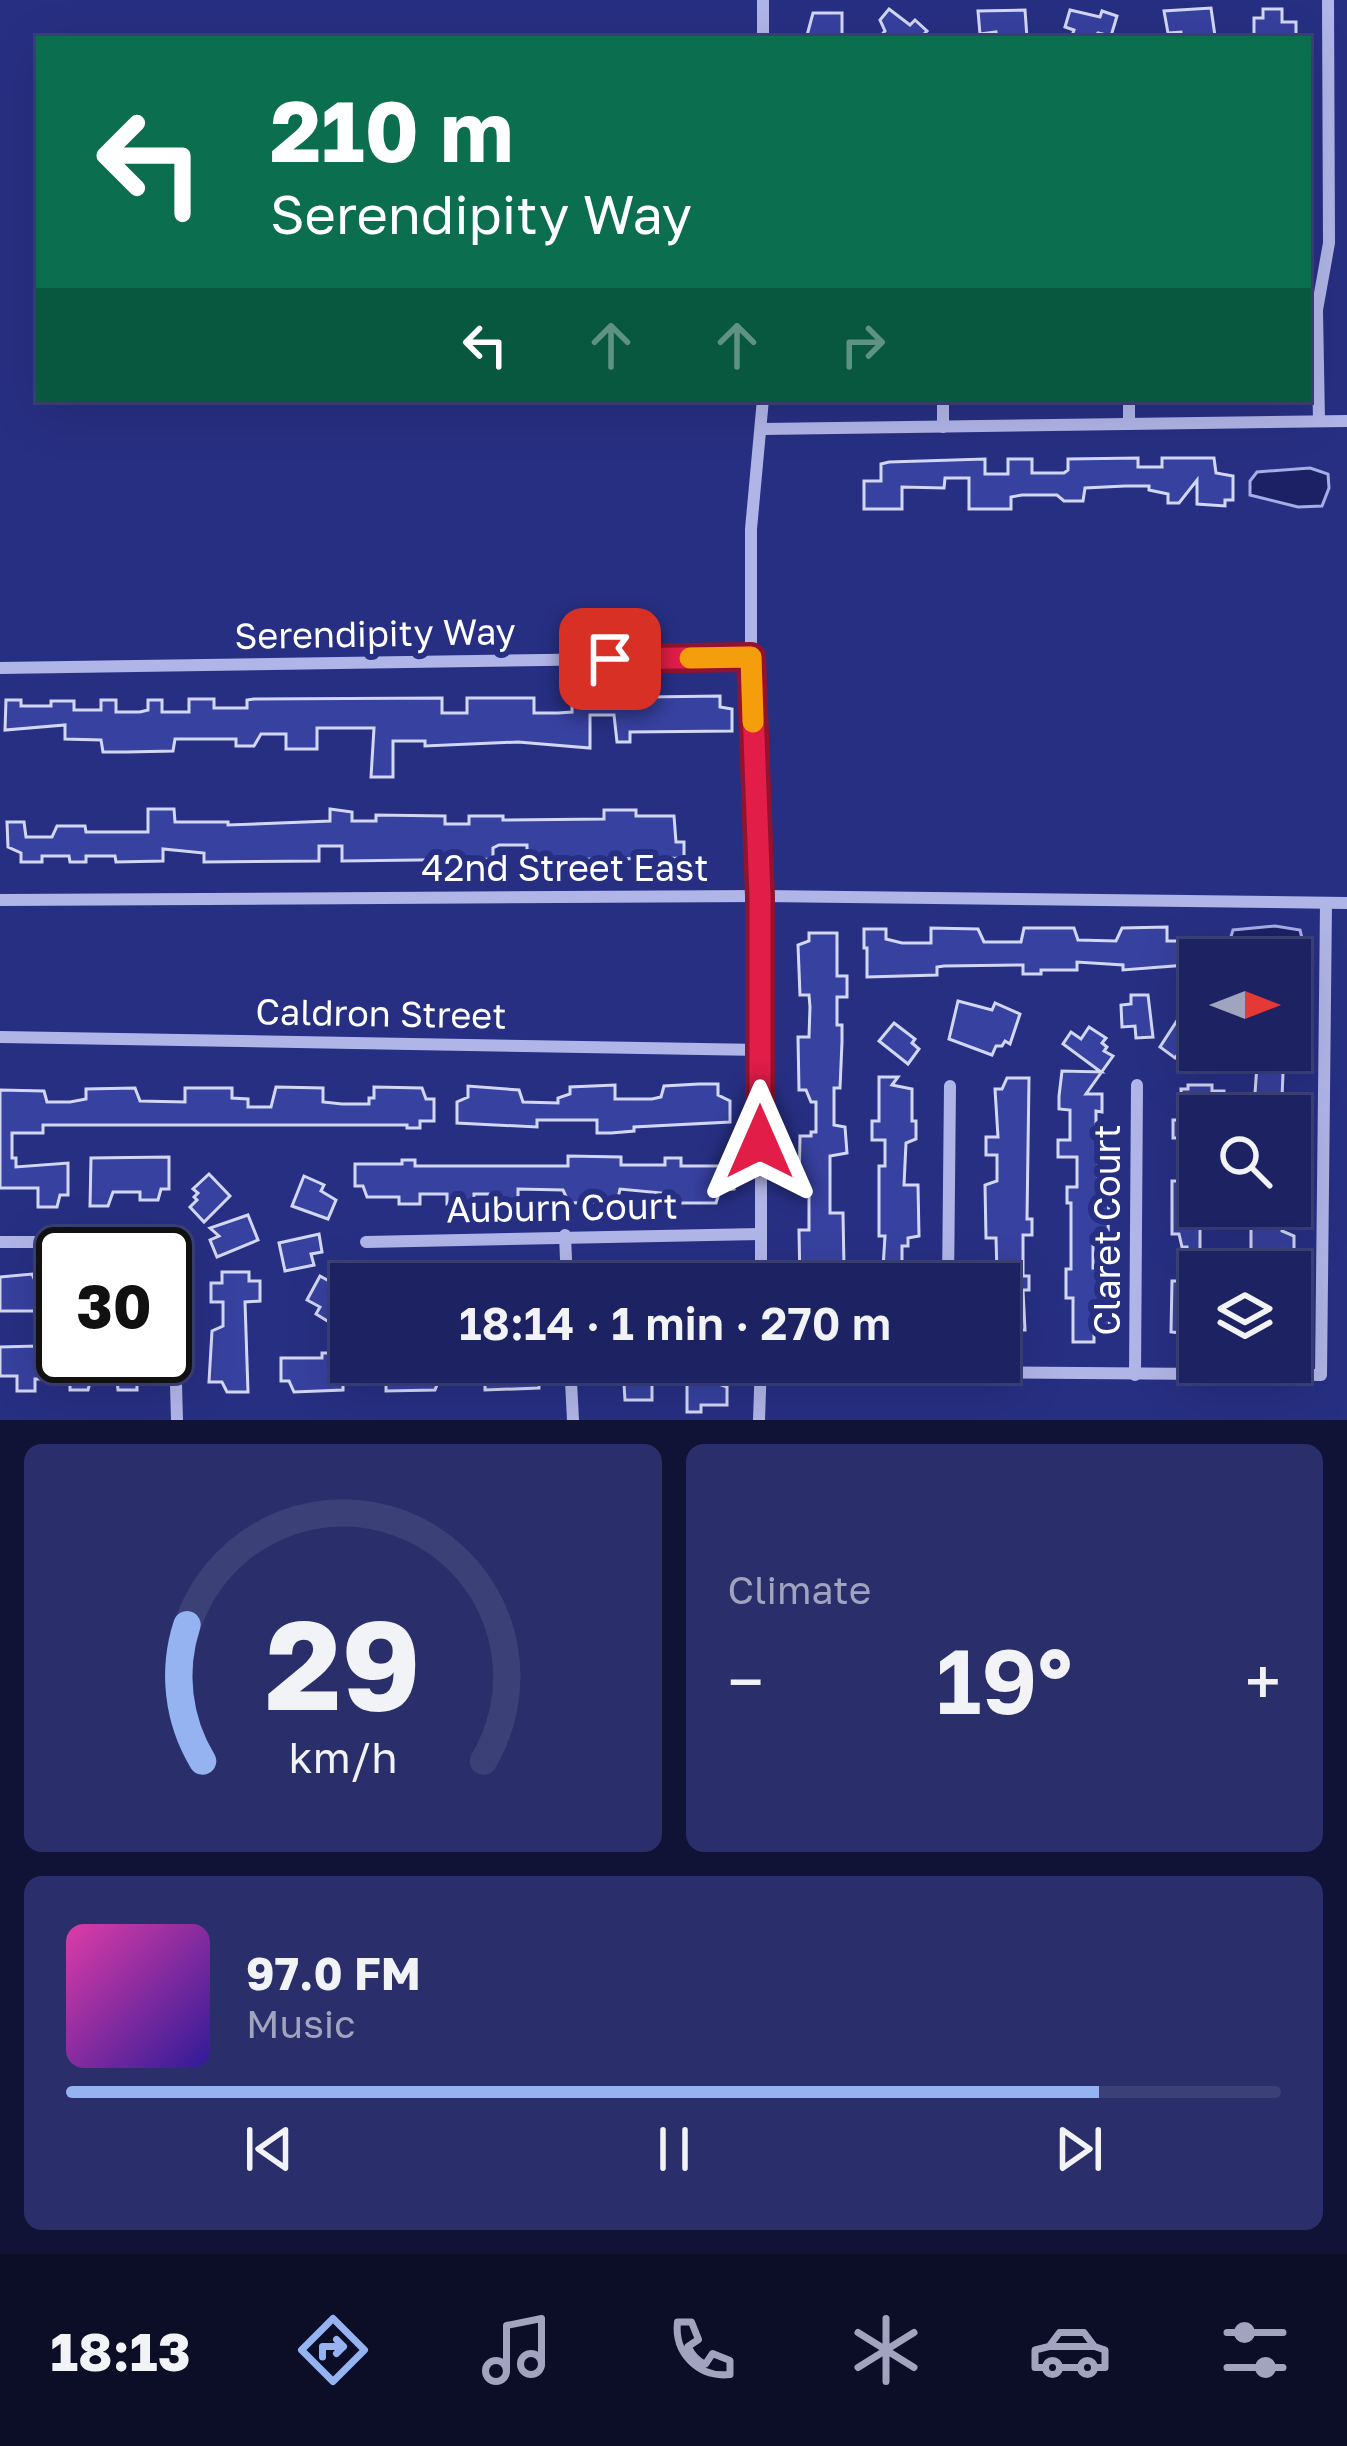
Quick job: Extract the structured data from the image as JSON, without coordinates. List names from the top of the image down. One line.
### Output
{"streets":{"street":["Serendipity Way","42nd Street East","Caldron Street","Auburn Court","Claret Court"]},"north":"right","page":{"turn":["210 m","Serendipity Way"],"limit":"30","trip":"18:14 · 1 min · 270 m","tile":"Climate","heat":["−","19°","+"],"song":["97.0 FM","Music"],"tabs":"18:13","gauge":["29","km/h"]}}
